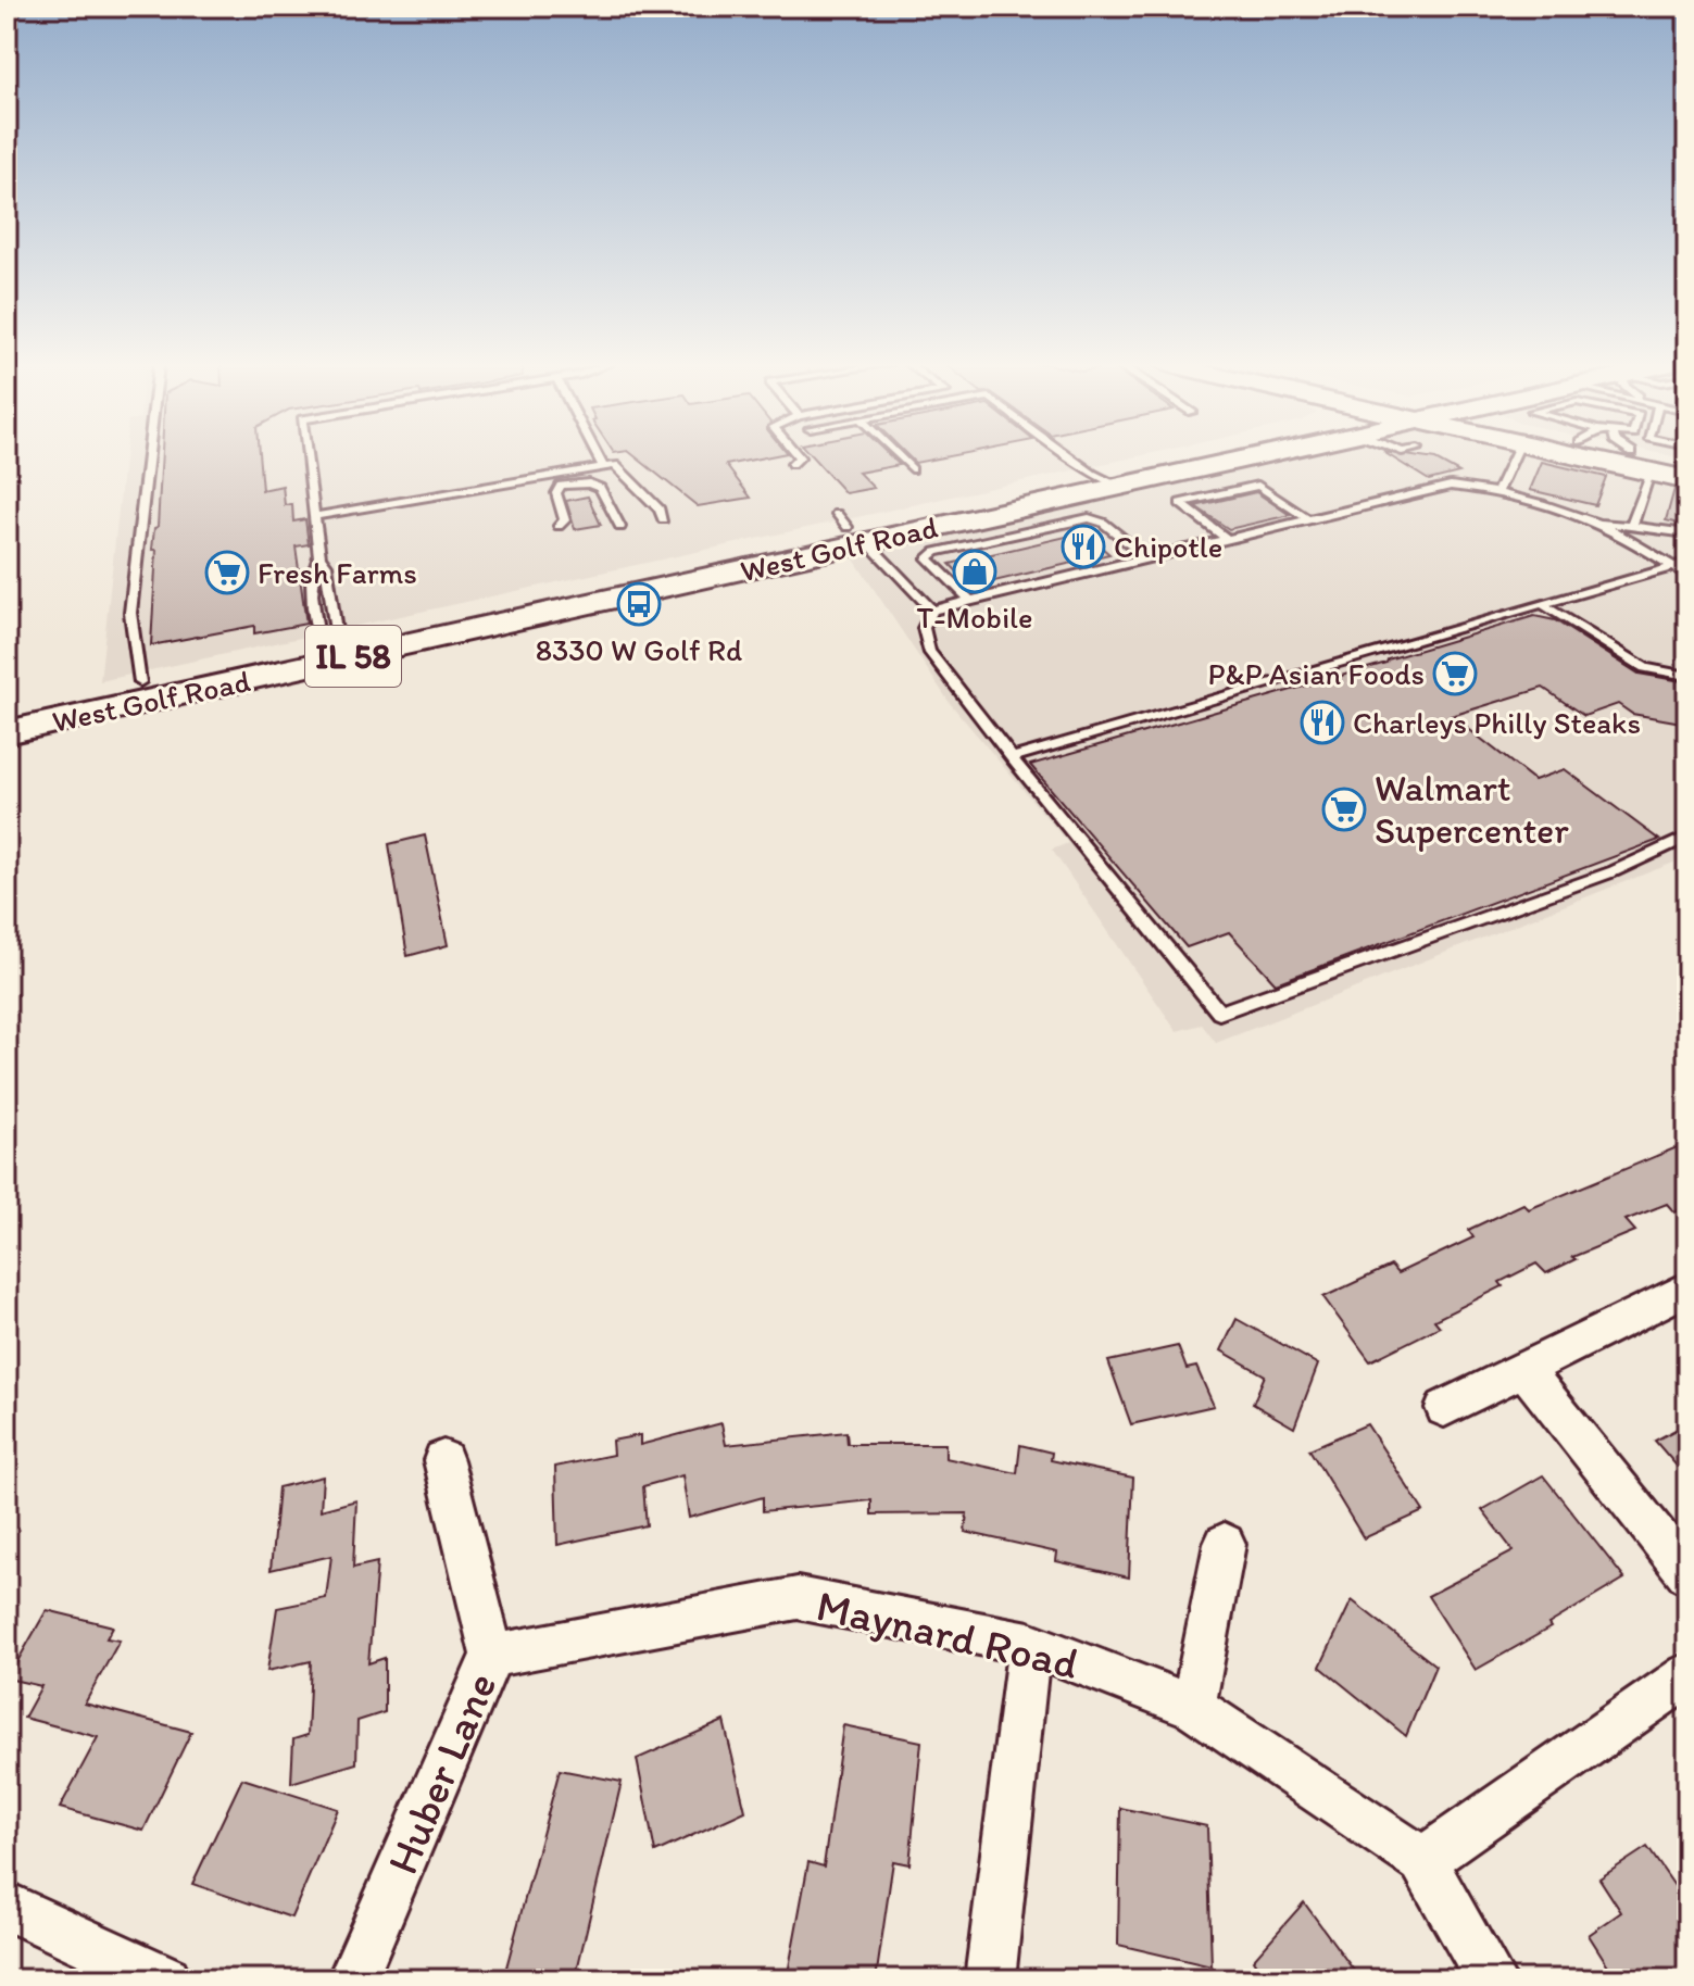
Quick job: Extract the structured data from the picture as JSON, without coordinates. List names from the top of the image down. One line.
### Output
{"streets":{"main road":["West Golf Road","IL 58"],"street":["Maynard Road","Huber Lane"]},"crossings":[["Maynard Road","Huber Lane"]],"places":{"restaurant":["Chipotle","Charleys Philly Steaks"],"shop":["T-Mobile"],"supermarket":["Fresh Farms","P&P Asian Foods","Walmart Supercenter"],"bus stop":["8330 W Golf Rd"]}}
